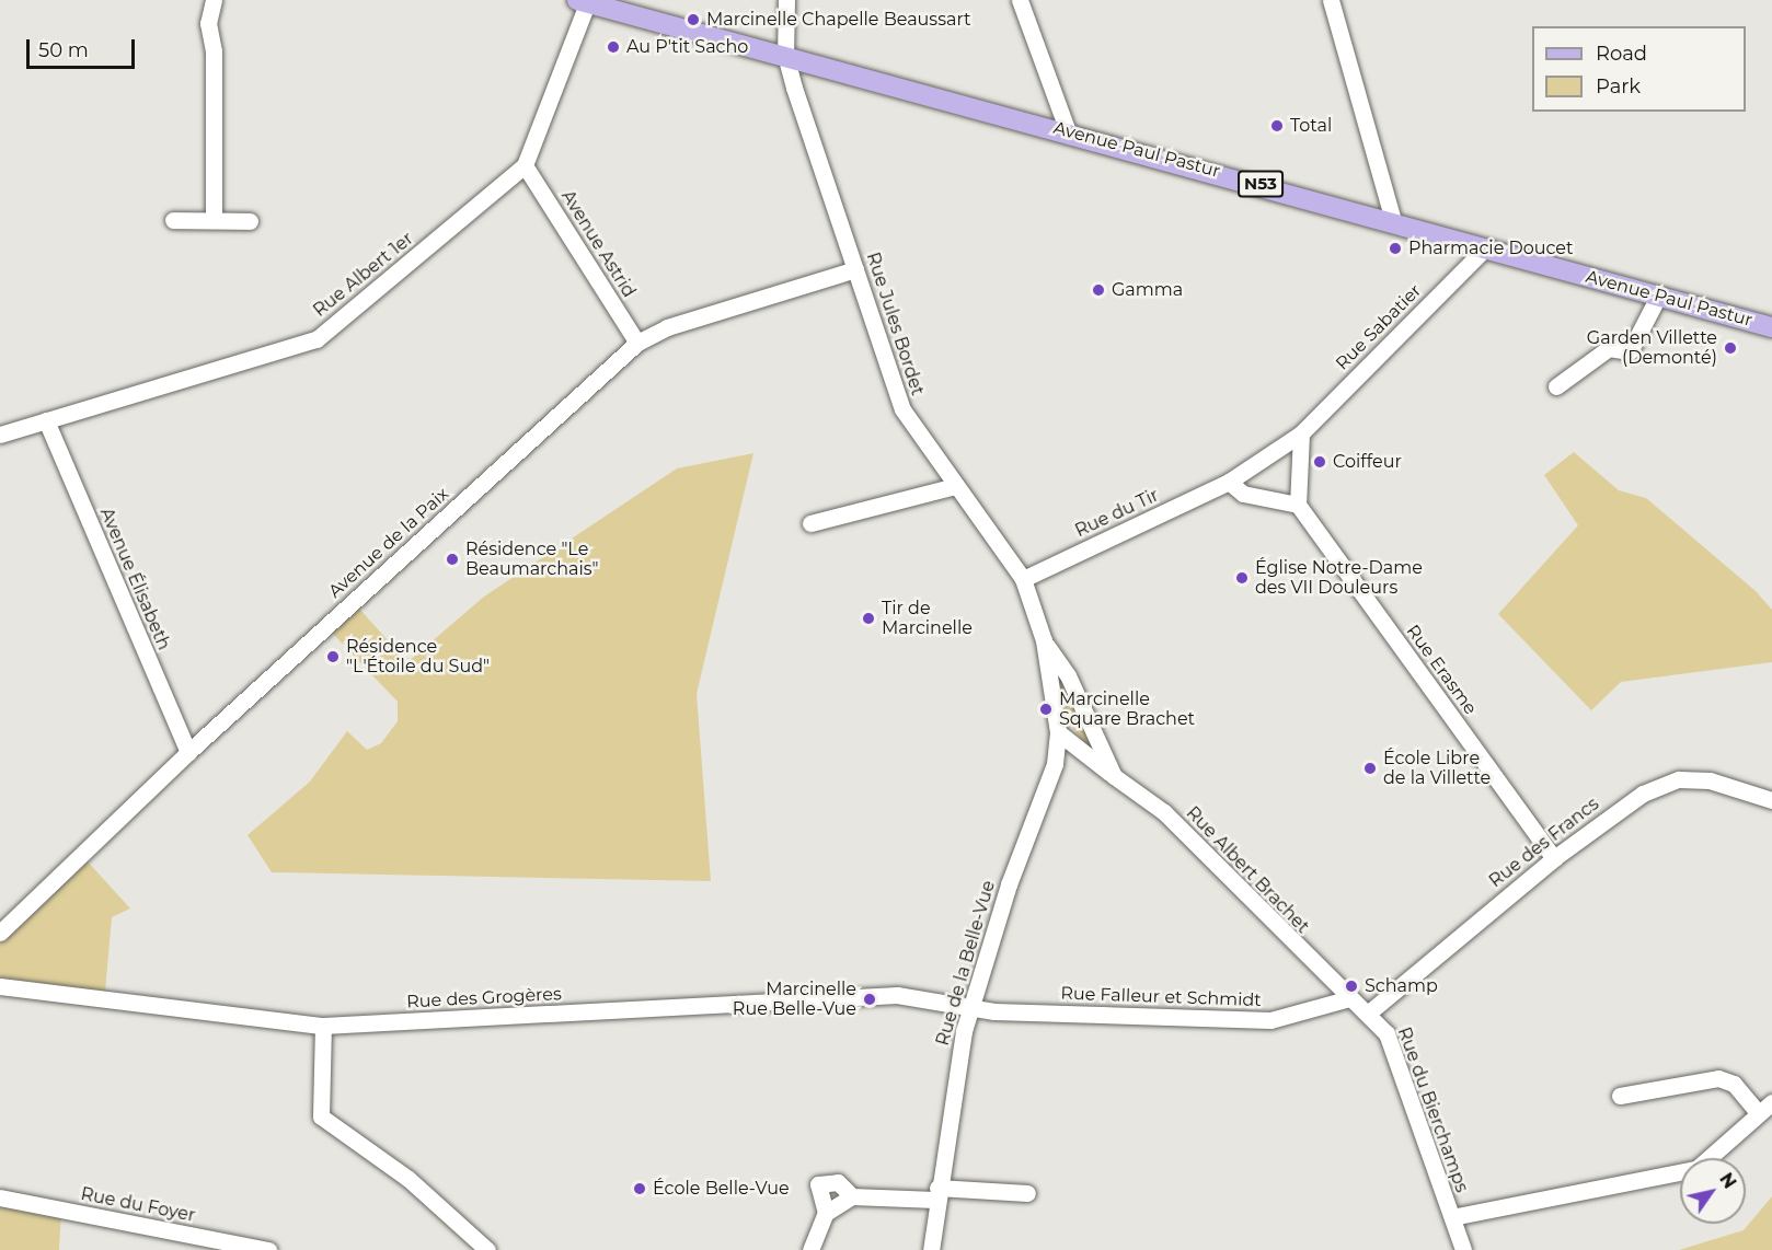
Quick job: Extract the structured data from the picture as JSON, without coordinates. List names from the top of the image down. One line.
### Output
{"streets":{"main road":["Avenue Paul Pastur","N53"],"street":["Avenue Astrid","Rue Albert 1er","Rue Jules Bordet","Rue Sabatier","Rue du Tir","Avenue de la Paix","Avenue Élisabeth","Rue Erasme","Rue des Francs","Rue Albert Brachet","Rue de la Belle-Vue","Rue Falleur et Schmidt","Rue des Grogères","Rue du Bierchamps","Rue du Foyer"]},"crossings":[["Avenue Paul Pastur","Rue Albert 1er"],["Avenue Paul Pastur","Rue Jules Bordet"],["Avenue Paul Pastur","Rue Sabatier"],["Avenue Astrid","Rue Albert 1er"],["Avenue Astrid","Avenue de la Paix"],["Rue Albert 1er","Avenue Élisabeth"],["Rue Jules Bordet","Rue du Tir"],["Rue Jules Bordet","Avenue de la Paix"],["Rue Jules Bordet","Rue Albert Brachet"],["Rue Sabatier","Rue du Tir"],["Rue du Tir","Rue Albert Brachet"],["Avenue de la Paix","Avenue Élisabeth"],["Rue Erasme","Rue des Francs"],["Rue des Francs","Rue du Bierchamps"],["Rue Albert Brachet","Rue de la Belle-Vue"],["Rue Albert Brachet","Rue Falleur et Schmidt"],["Rue Albert Brachet","Rue du Bierchamps"],["Rue de la Belle-Vue","Rue Falleur et Schmidt"],["Rue de la Belle-Vue","Rue des Grogères"],["Rue Falleur et Schmidt","Rue des Grogères"],["Rue Falleur et Schmidt","Rue du Bierchamps"]],"places":["Marcinelle Chapelle Beaussart","Au P'tit Sacho","Total","Pharmacie Doucet","Gamma","Garden Villette (Demonté)","Coiffeur","Résidence \"Le Beaumarchais\"","Église Notre-Dame des VII Douleurs","Tir de Marcinelle","Résidence \"L'Étoile du Sud\"","Marcinelle Square Brachet","École Libre de la Villette","Schamp","Marcinelle Rue Belle-Vue","École Belle-Vue"],"legend":["Road","Park"],"scale_bar":"50 m","north":"top right"}
